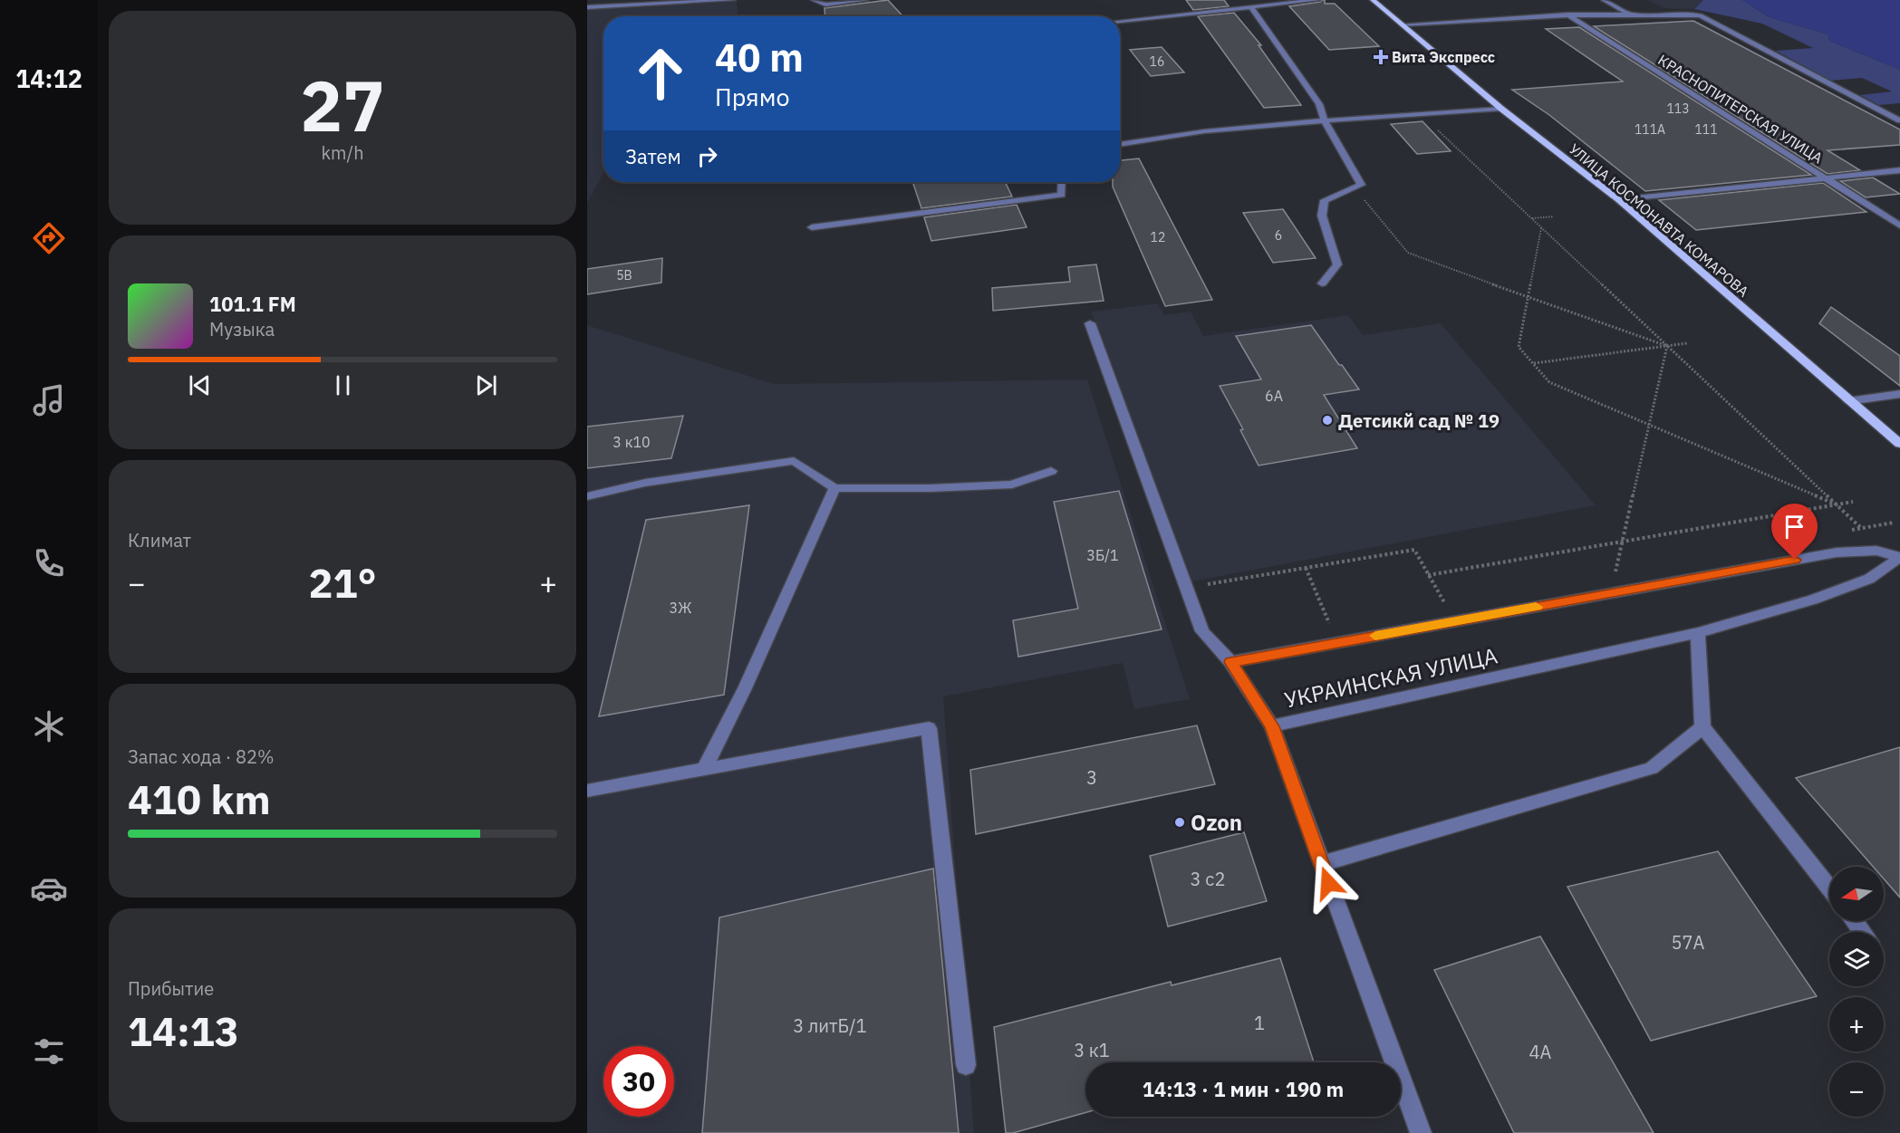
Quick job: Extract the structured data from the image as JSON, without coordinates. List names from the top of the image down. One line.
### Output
{"streets":{"main road":["УЛИЦА КОСМОНАВТА КОМАРОВА"],"street":["КРАСНОПИТЕРСКАЯ УЛИЦА","УКРАИНСКАЯ УЛИЦА"]},"places":{"health":["Вита Экспресс"],"other":["Детсикй сад № 19","Ozon"]},"house_numbers":["16","113","111А","111","6","12","5В","6А","3 к10","3Б/1","3Ж","3","3 с2","57А","1","3 литБ/1","3 к1","4А"],"north":"left","page":{"tabs":"14:12","tile":[["27","km/h"],"Климат",["Запас хода · 82%","410 km"],["Прибытие","14:13"]],"turn":["40 m","Прямо"],"then":"Затем","song":["101.1 FM","Музыка"],"heat":["−","21°","+"],"map_buttons":["+","−"],"limit":"30","trip":"14:13 · 1 мин · 190 m"}}
